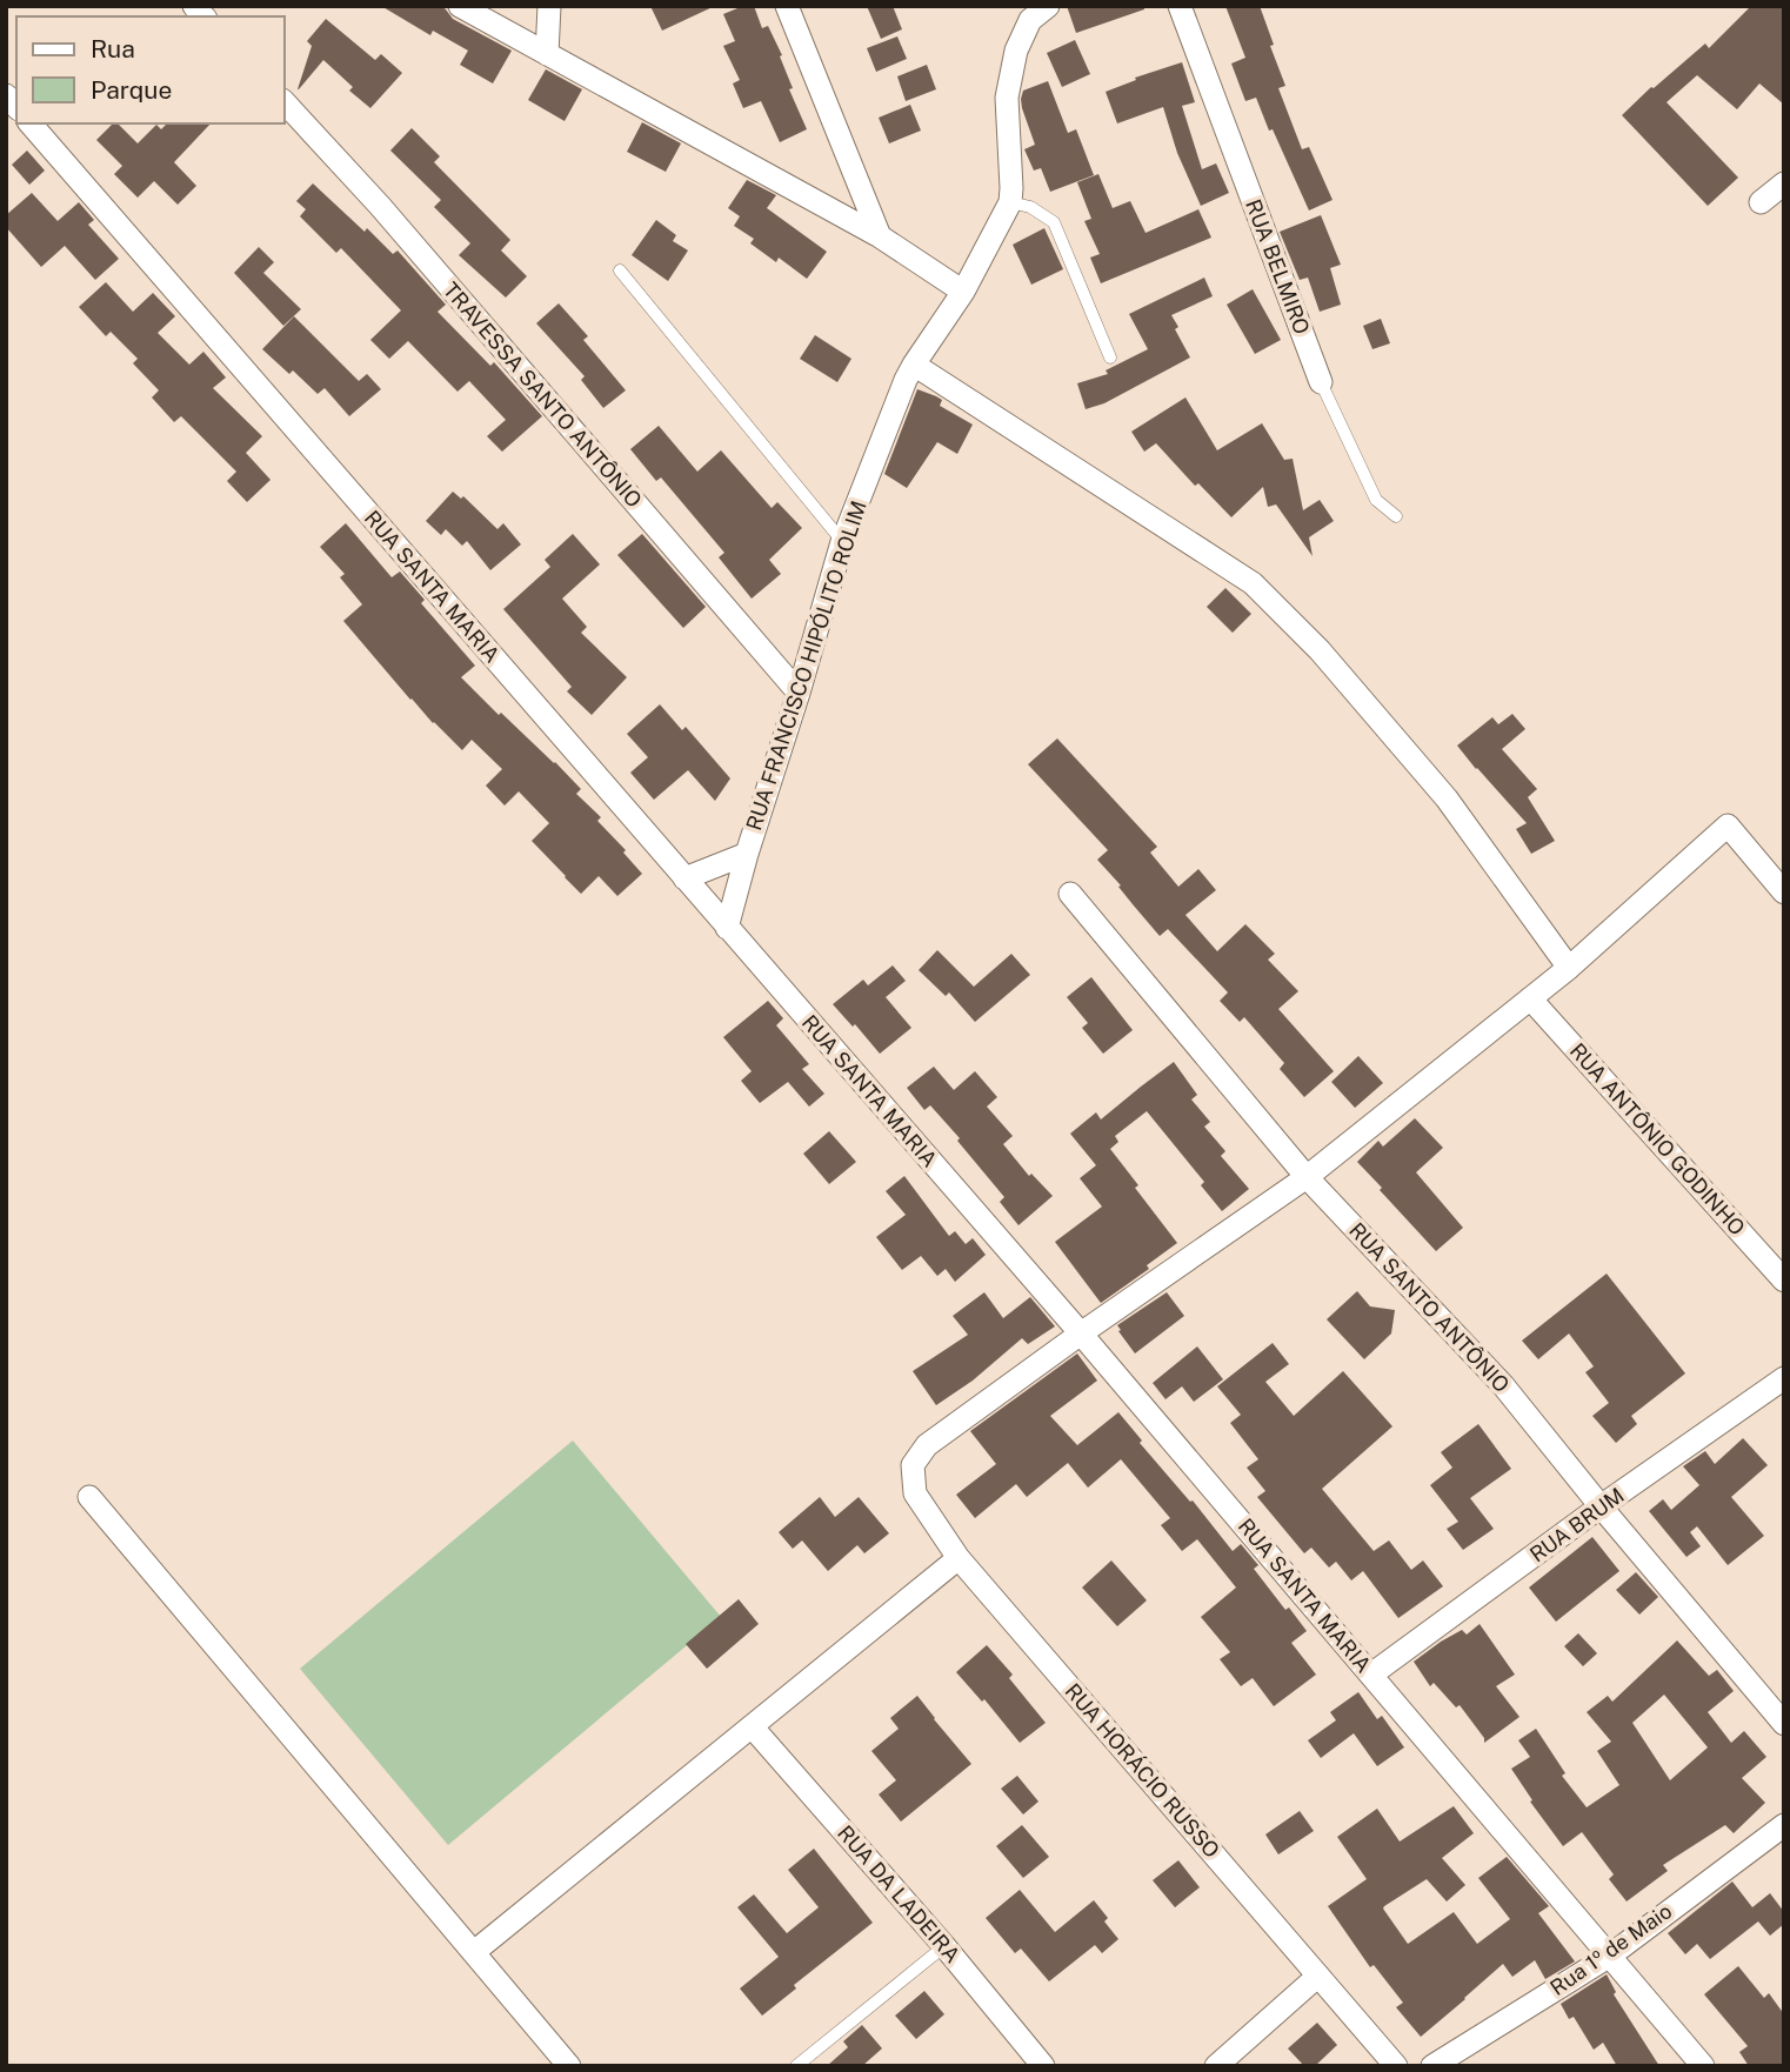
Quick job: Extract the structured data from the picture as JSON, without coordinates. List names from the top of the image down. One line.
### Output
{"streets":{"street":["RUA BELMIRO","TRAVESSA SANTO ANTÔNIO","RUA SANTA MARIA","RUA FRANCISCO HIPÓLITO ROLIM","RUA ANTÔNIO GODINHO","RUA SANTO ANTÔNIO","RUA BRUM","RUA HORÁCIO RUSSO","RUA DA LADEIRA","Rua 1º de Maio"]},"crossings":[["TRAVESSA SANTO ANTÔNIO","RUA FRANCISCO HIPÓLITO ROLIM"],["RUA SANTA MARIA","RUA FRANCISCO HIPÓLITO ROLIM"],["RUA SANTA MARIA","RUA BRUM"],["RUA SANTA MARIA","RUA HORÁCIO RUSSO"],["RUA SANTA MARIA","Rua 1º de Maio"],["RUA SANTO ANTÔNIO","RUA BRUM"]],"legend":["Rua","Parque"]}
